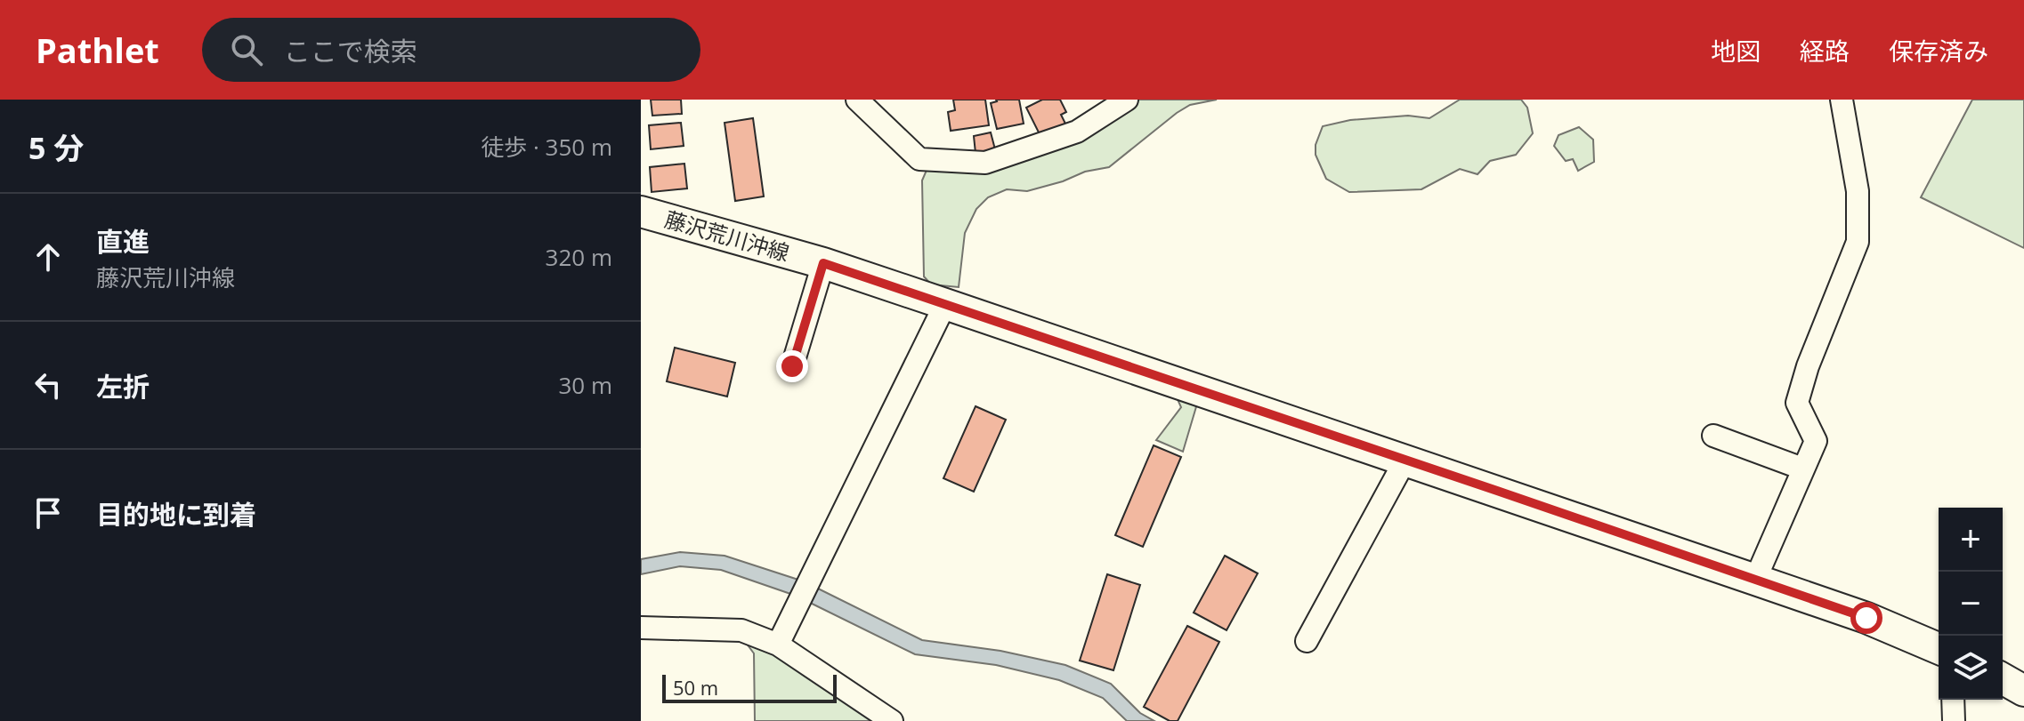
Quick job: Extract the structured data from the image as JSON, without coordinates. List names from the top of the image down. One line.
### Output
{"streets":{"main road":["藤沢荒川沖線"]},"scale_bar":"50 m","page":{"header":"Pathlet","search":"ここで検索","nav":["地図","経路","保存済み"],"heading":["5 分","徒歩 · 350 m"],"list":[["直進","藤沢荒川沖線","320 m"],["左折","30 m"],"目的地に到着"],"map_buttons":["+","−"],"scale":"50 m"}}
